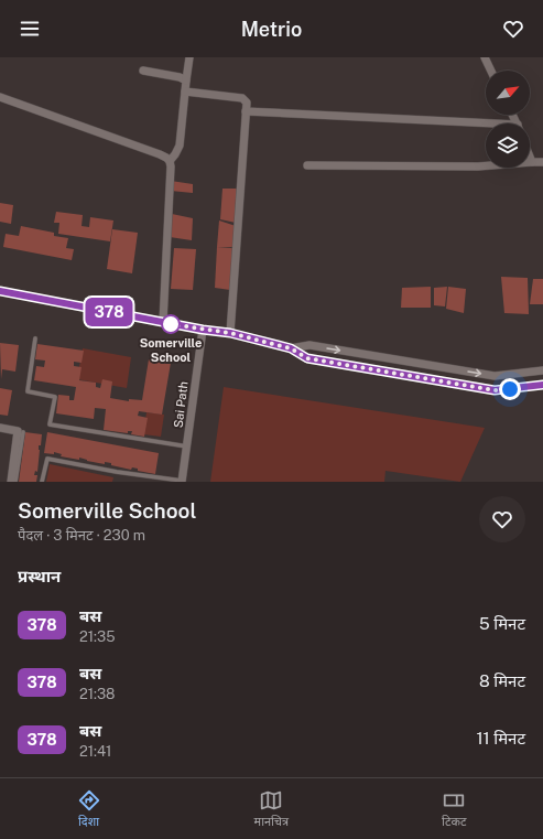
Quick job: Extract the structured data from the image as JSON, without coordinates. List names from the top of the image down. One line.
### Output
{"streets":{"street":["Sai Path"]},"places":["Somerville School"],"lines":["bus line 378"],"north":"top right","page":{"header":"Metrio","on_map":"378","heading":[["Somerville School","पैदल · 3 मिनट · 230 m"],"प्रस्थान"],"list":[{"mark":"378","name":"बस","note":"21:35","value":"5 मिनट"},{"mark":"378","name":"बस","note":"21:38","value":"8 मिनट"},{"mark":"378","name":"बस","note":"21:41","value":"11 मिनट"}],"tabs":["दिशा","मानचित्र","टिकट"]}}
